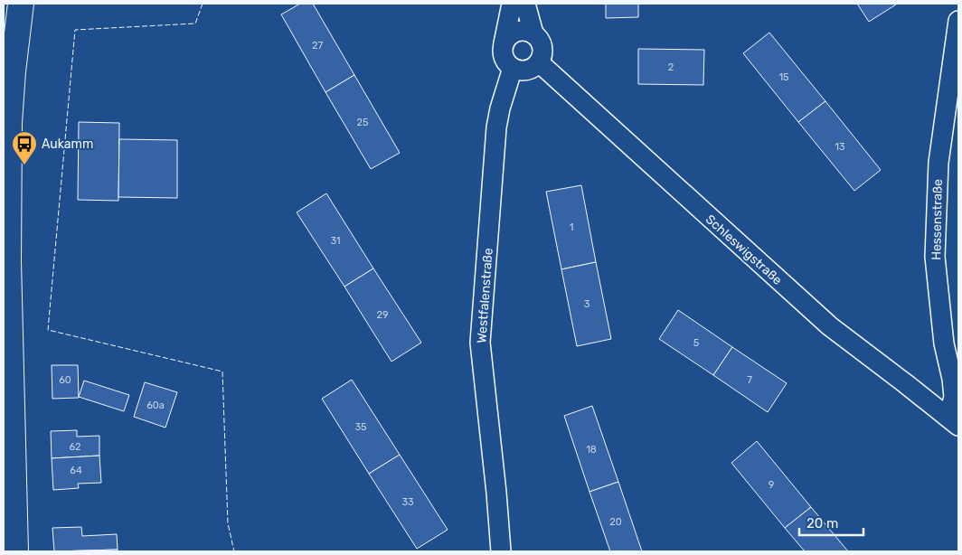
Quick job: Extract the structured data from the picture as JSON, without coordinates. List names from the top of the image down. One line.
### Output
{"streets":{"street":["Hessenstraße","Schleswigstraße","Westfalenstraße"]},"crossings":[["Hessenstraße","Schleswigstraße"],["Schleswigstraße","Westfalenstraße"]],"places":{"bus stop":["Aukamm"]},"house_numbers":["27","2","15","25","13","1","31","3","29","5","60","7","60a","35","62","18","64","9","33","20"],"scale_bar":"20 m"}
